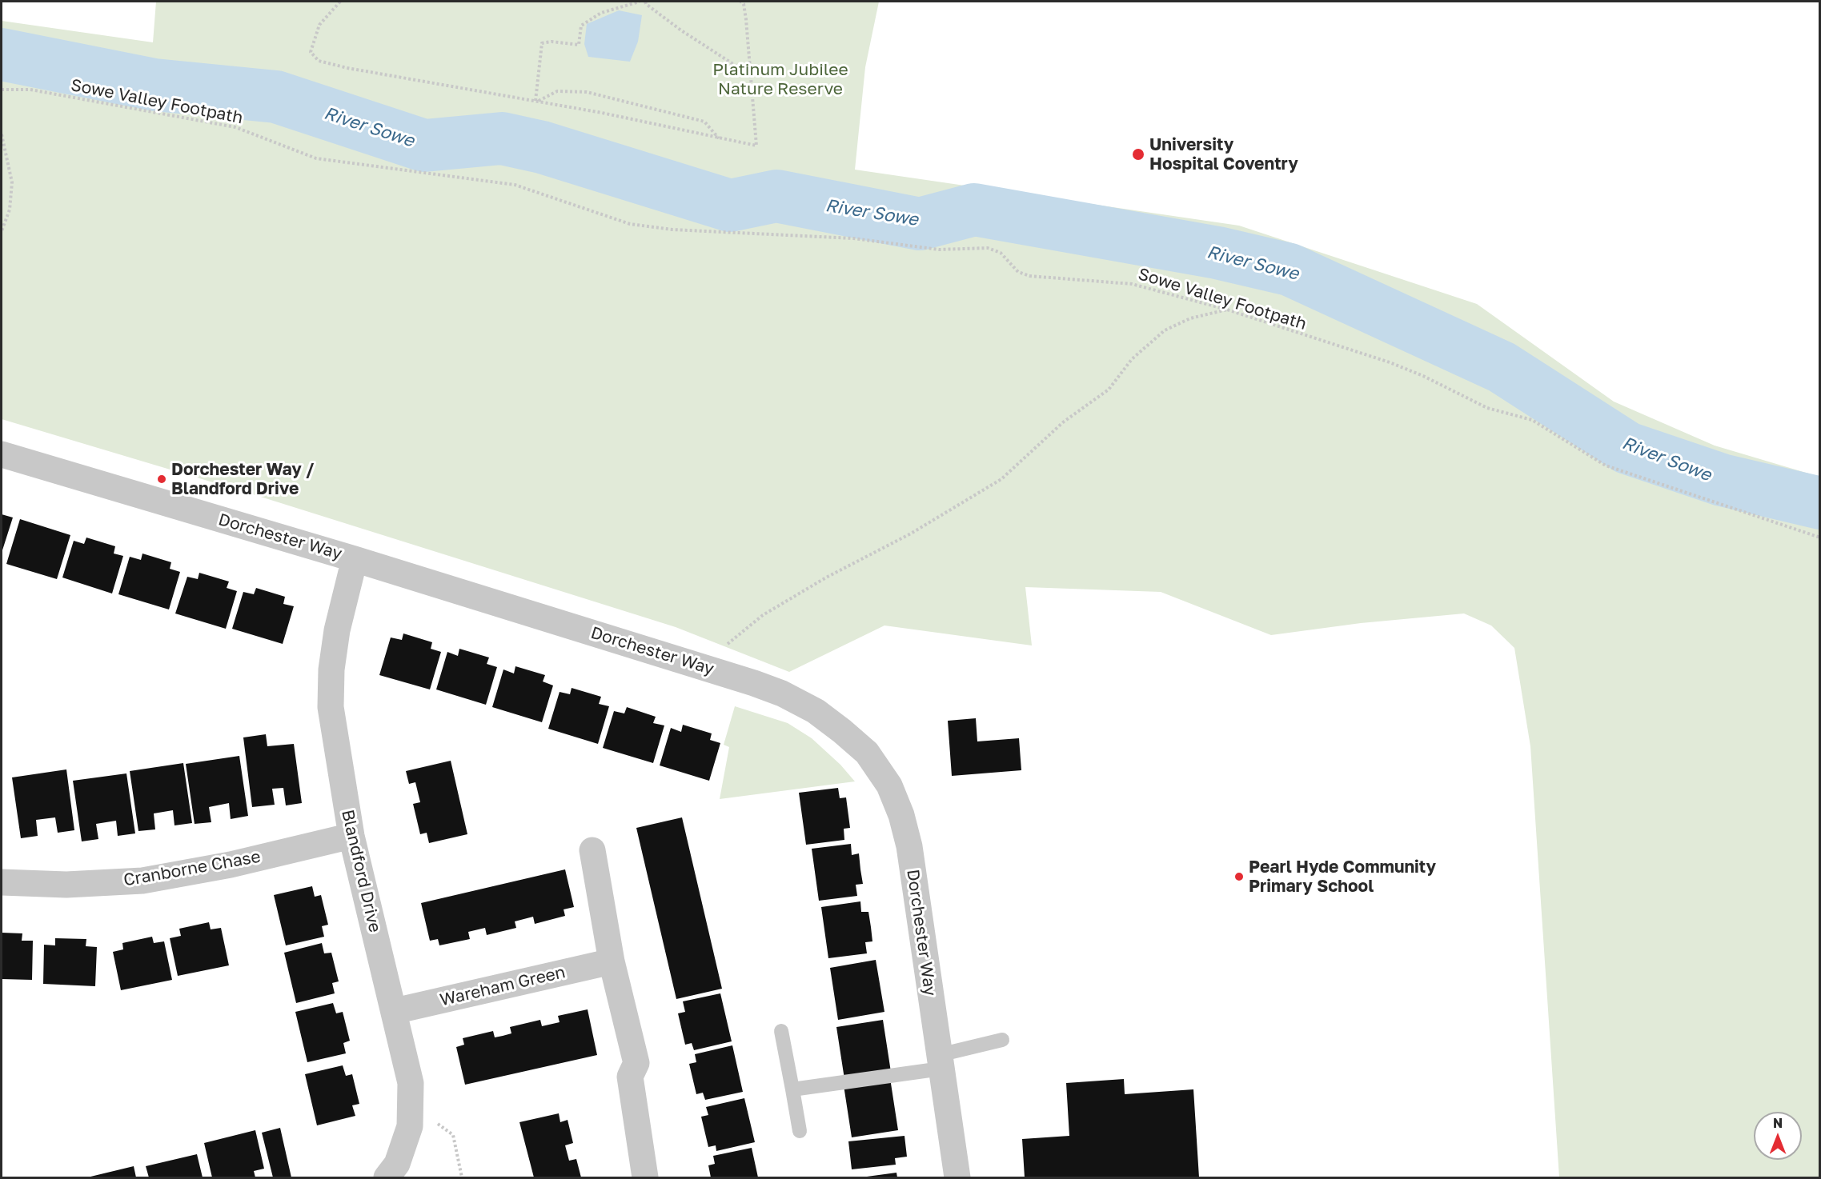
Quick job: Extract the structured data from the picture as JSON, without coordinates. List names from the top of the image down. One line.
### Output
{"streets":{"street":["Dorchester Way","Cranborne Chase","Blandford Drive","Wareham Green"],"path":["Sowe Valley Footpath"]},"crossings":[["Dorchester Way","Blandford Drive"],["Cranborne Chase","Blandford Drive"],["Blandford Drive","Wareham Green"]],"water":["River Sowe"],"parks":["Platinum Jubilee Nature Reserve"],"places":["University Hospital Coventry","Dorchester Way / Blandford Drive","Pearl Hyde Community Primary School"],"north":"top"}
